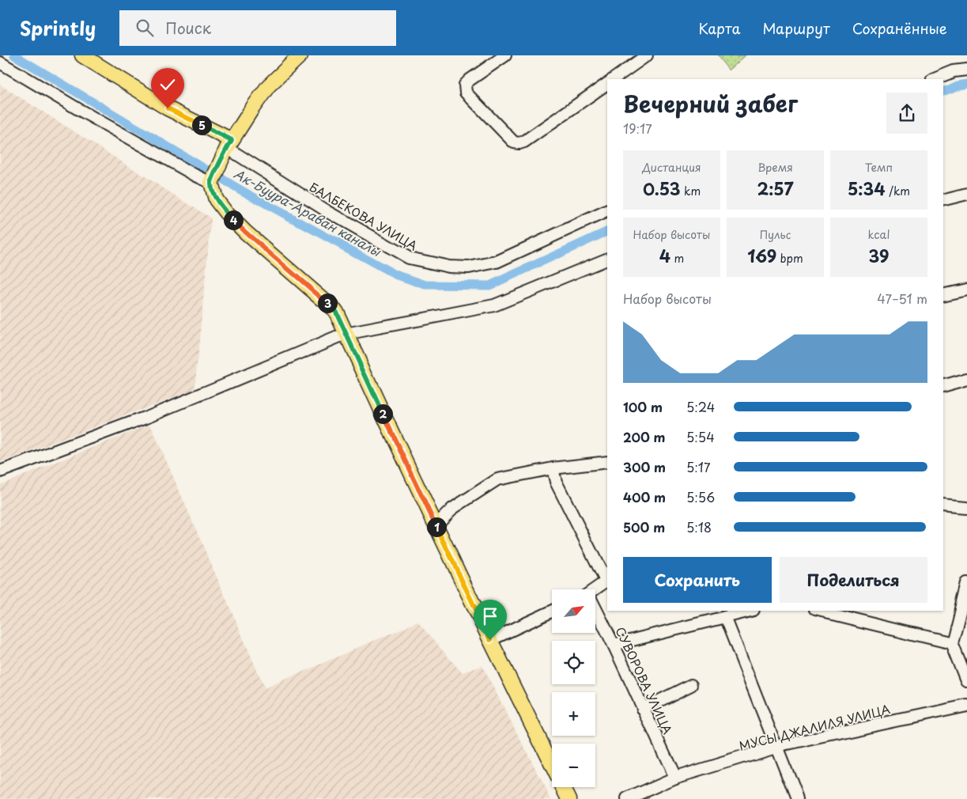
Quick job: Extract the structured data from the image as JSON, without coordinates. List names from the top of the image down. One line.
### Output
{"streets":{"street":["БАЛБЕКОВА УЛИЦА","СУВОРОВА УЛИЦА","МУСЫ ДЖАЛИЛЯ УЛИЦА"]},"crossings":[["СУВОРОВА УЛИЦА","МУСЫ ДЖАЛИЛЯ УЛИЦА"]],"water":["Ак-Буура-Араван каналы"],"north":"top right","page":{"header":"Sprintly","search":"Поиск","nav":["Карта","Маршрут","Сохранённые"],"heading":["Вечерний забег","19:17"],"pins":["5","4","3","2","1"],"stats":[["Дистанция","0.53 km"],["Время","2:57"],["Темп","5:34 /km"],["Набор высоты","4 m"],["Пульс","169 bpm"],["kcal","39"]],"chart":["Набор высоты","47–51 m"],"list":[{"name":"100 m","note":"5:24"},{"name":"200 m","note":"5:54"},{"name":"300 m","note":"5:17"},{"name":"400 m","note":"5:56"},{"name":"500 m","note":"5:18"}],"buttons":["Сохранить","Поделиться"],"map_buttons":["+","−"]}}
